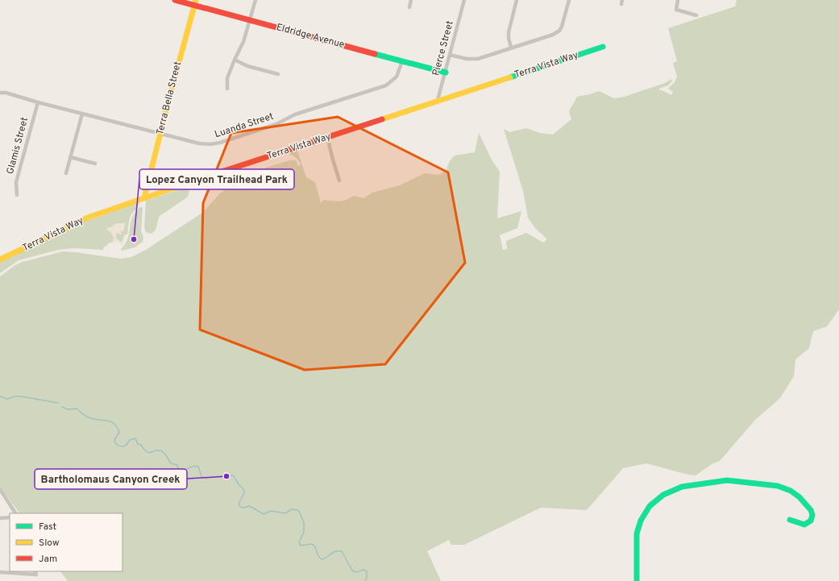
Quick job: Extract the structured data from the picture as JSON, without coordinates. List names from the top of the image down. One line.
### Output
{"streets":{"street":["Eldridge Avenue","Pierce Street","Terra Vista Way","Terra Bella Street","Luanda Street","Glamis Street"]},"crossings":[["Eldridge Avenue","Pierce Street"],["Eldridge Avenue","Terra Bella Street"],["Eldridge Avenue","Luanda Street"],["Pierce Street","Terra Vista Way"],["Terra Vista Way","Terra Bella Street"],["Terra Bella Street","Luanda Street"],["Luanda Street","Glamis Street"]],"places":["Lopez Canyon Trailhead Park","Bartholomaus Canyon Creek"],"legend":["Fast","Slow","Jam"]}
